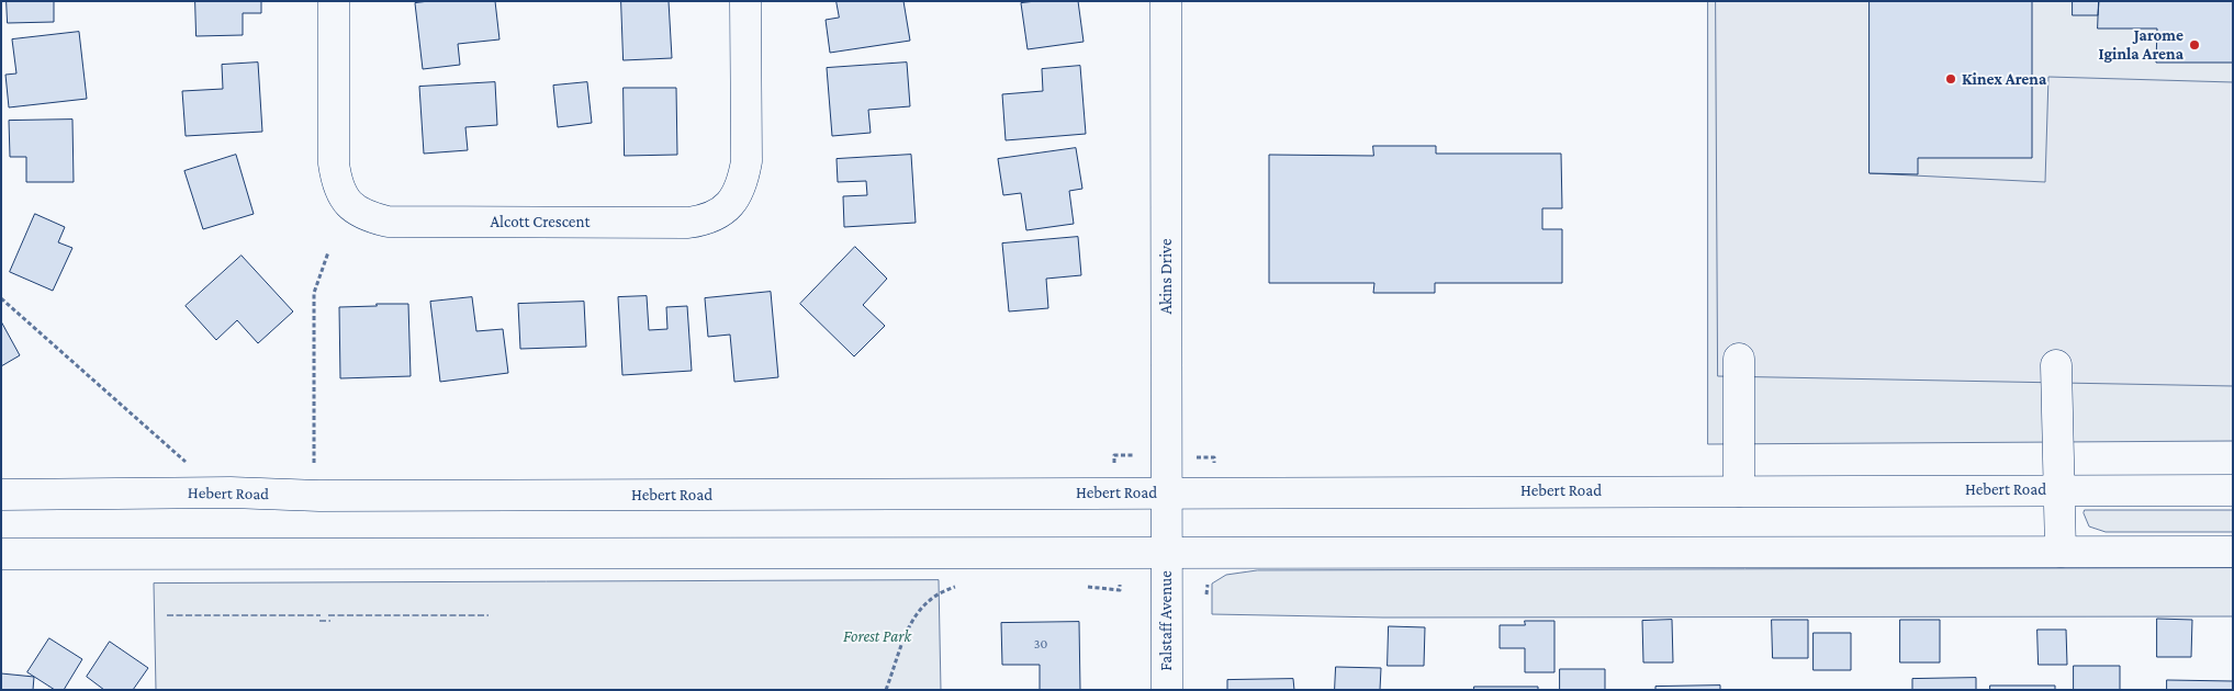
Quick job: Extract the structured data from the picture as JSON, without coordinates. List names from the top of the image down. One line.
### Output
{"streets":{"main road":["Alcott Crescent","Akins Drive","Hebert Road","Falstaff Avenue"]},"crossings":[["Akins Drive","Hebert Road"],["Akins Drive","Falstaff Avenue"]],"parks":["Forest Park"],"places":["Jarome Iginla Arena","Kinex Arena"],"house_numbers":["30"]}
